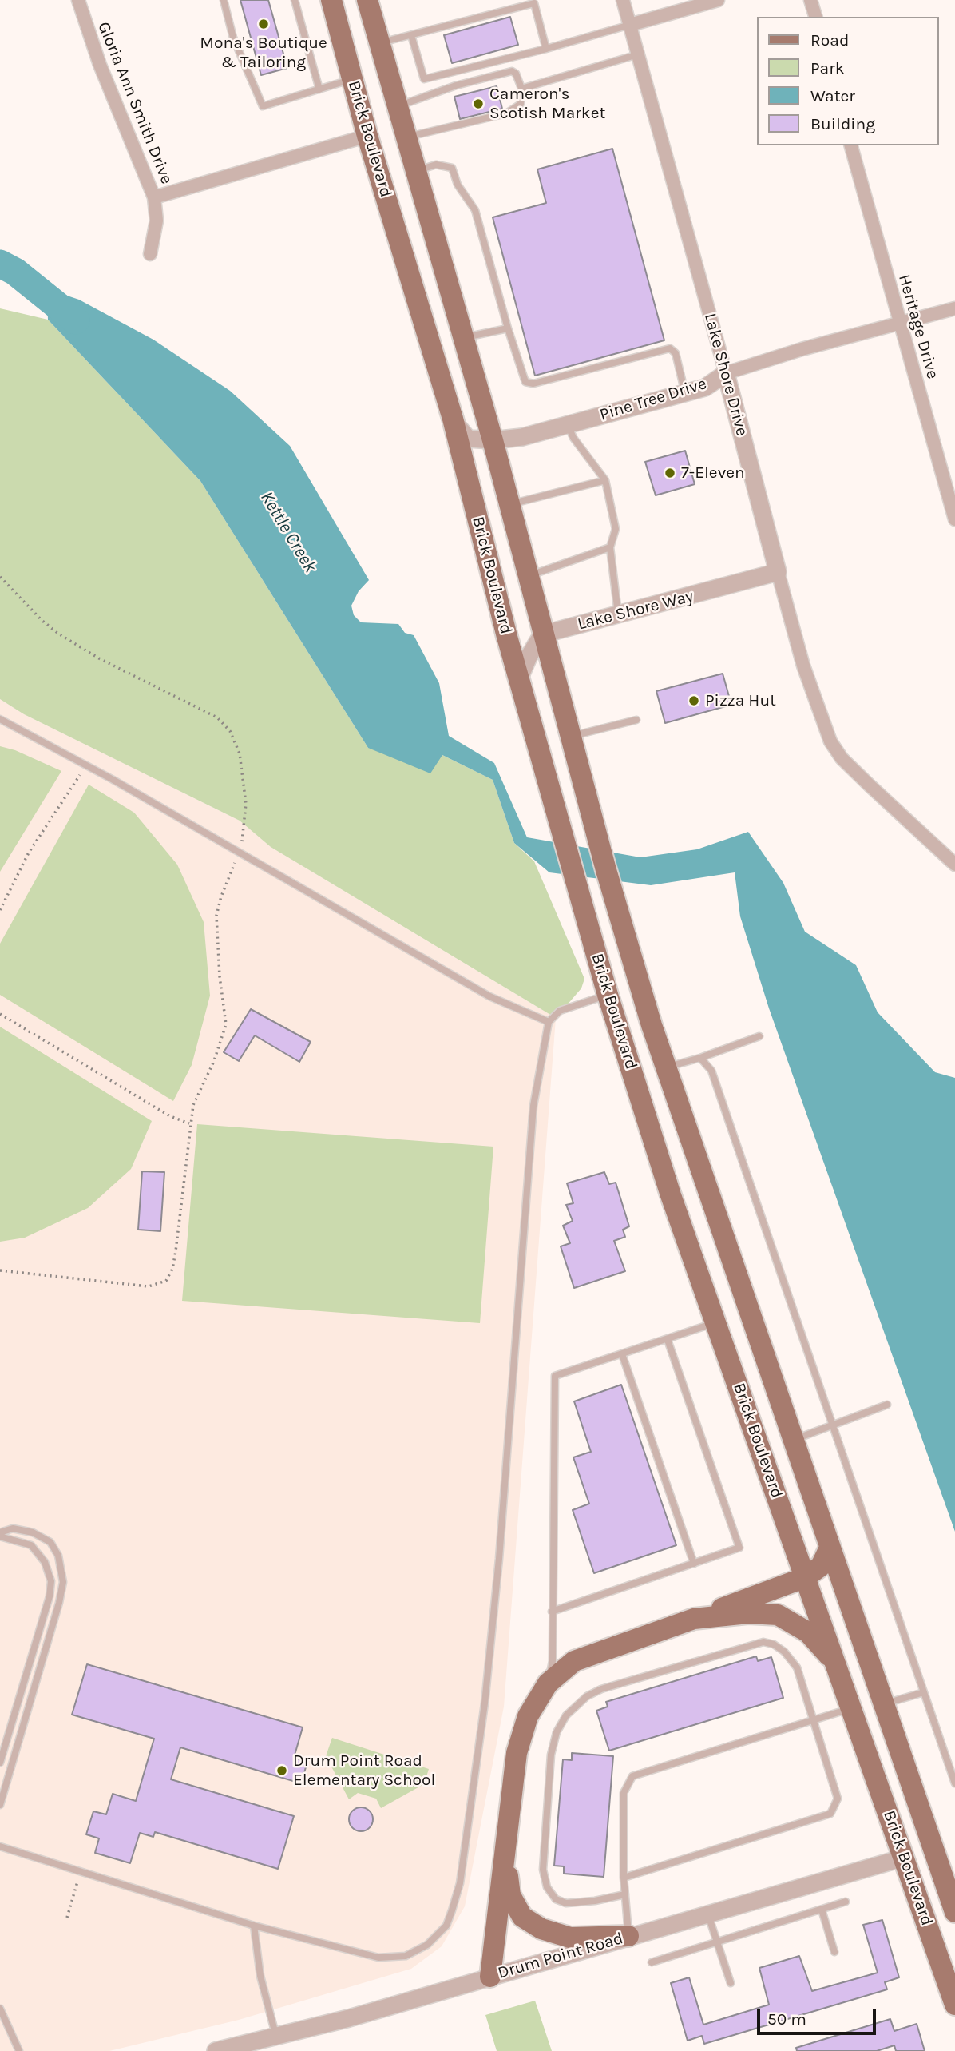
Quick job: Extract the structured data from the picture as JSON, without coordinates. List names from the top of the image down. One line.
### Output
{"streets":{"main road":["Brick Boulevard"],"street":["Gloria Ann Smith Drive","Heritage Drive","Lake Shore Drive","Pine Tree Drive","Lake Shore Way","Drum Point Road"]},"crossings":[["Gloria Ann Smith Drive","Brick Boulevard"],["Brick Boulevard","Pine Tree Drive"],["Brick Boulevard","Lake Shore Way"],["Brick Boulevard","Drum Point Road"],["Heritage Drive","Pine Tree Drive"],["Lake Shore Drive","Pine Tree Drive"],["Lake Shore Drive","Lake Shore Way"]],"water":["Kettle Creek"],"places":["Mona's Boutique & Tailoring","Cameron's Scotish Market","7-Eleven","Pizza Hut","Drum Point Road Elementary School"],"legend":["Road","Park","Water","Building"],"scale_bar":"50 m"}
